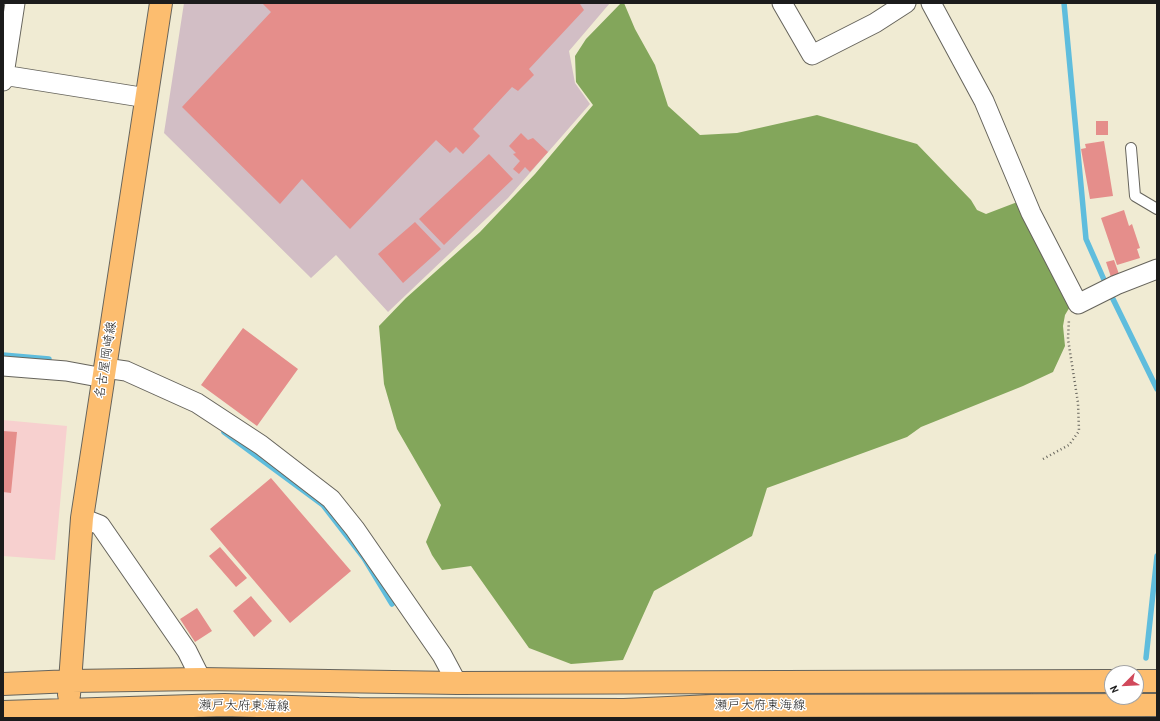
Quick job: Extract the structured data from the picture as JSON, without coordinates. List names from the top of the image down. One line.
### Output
{"streets":{"main road":["名古屋岡崎線","瀬戸大府東海線"]},"crossings":[["名古屋岡崎線","瀬戸大府東海線"]],"north":"bottom left"}
